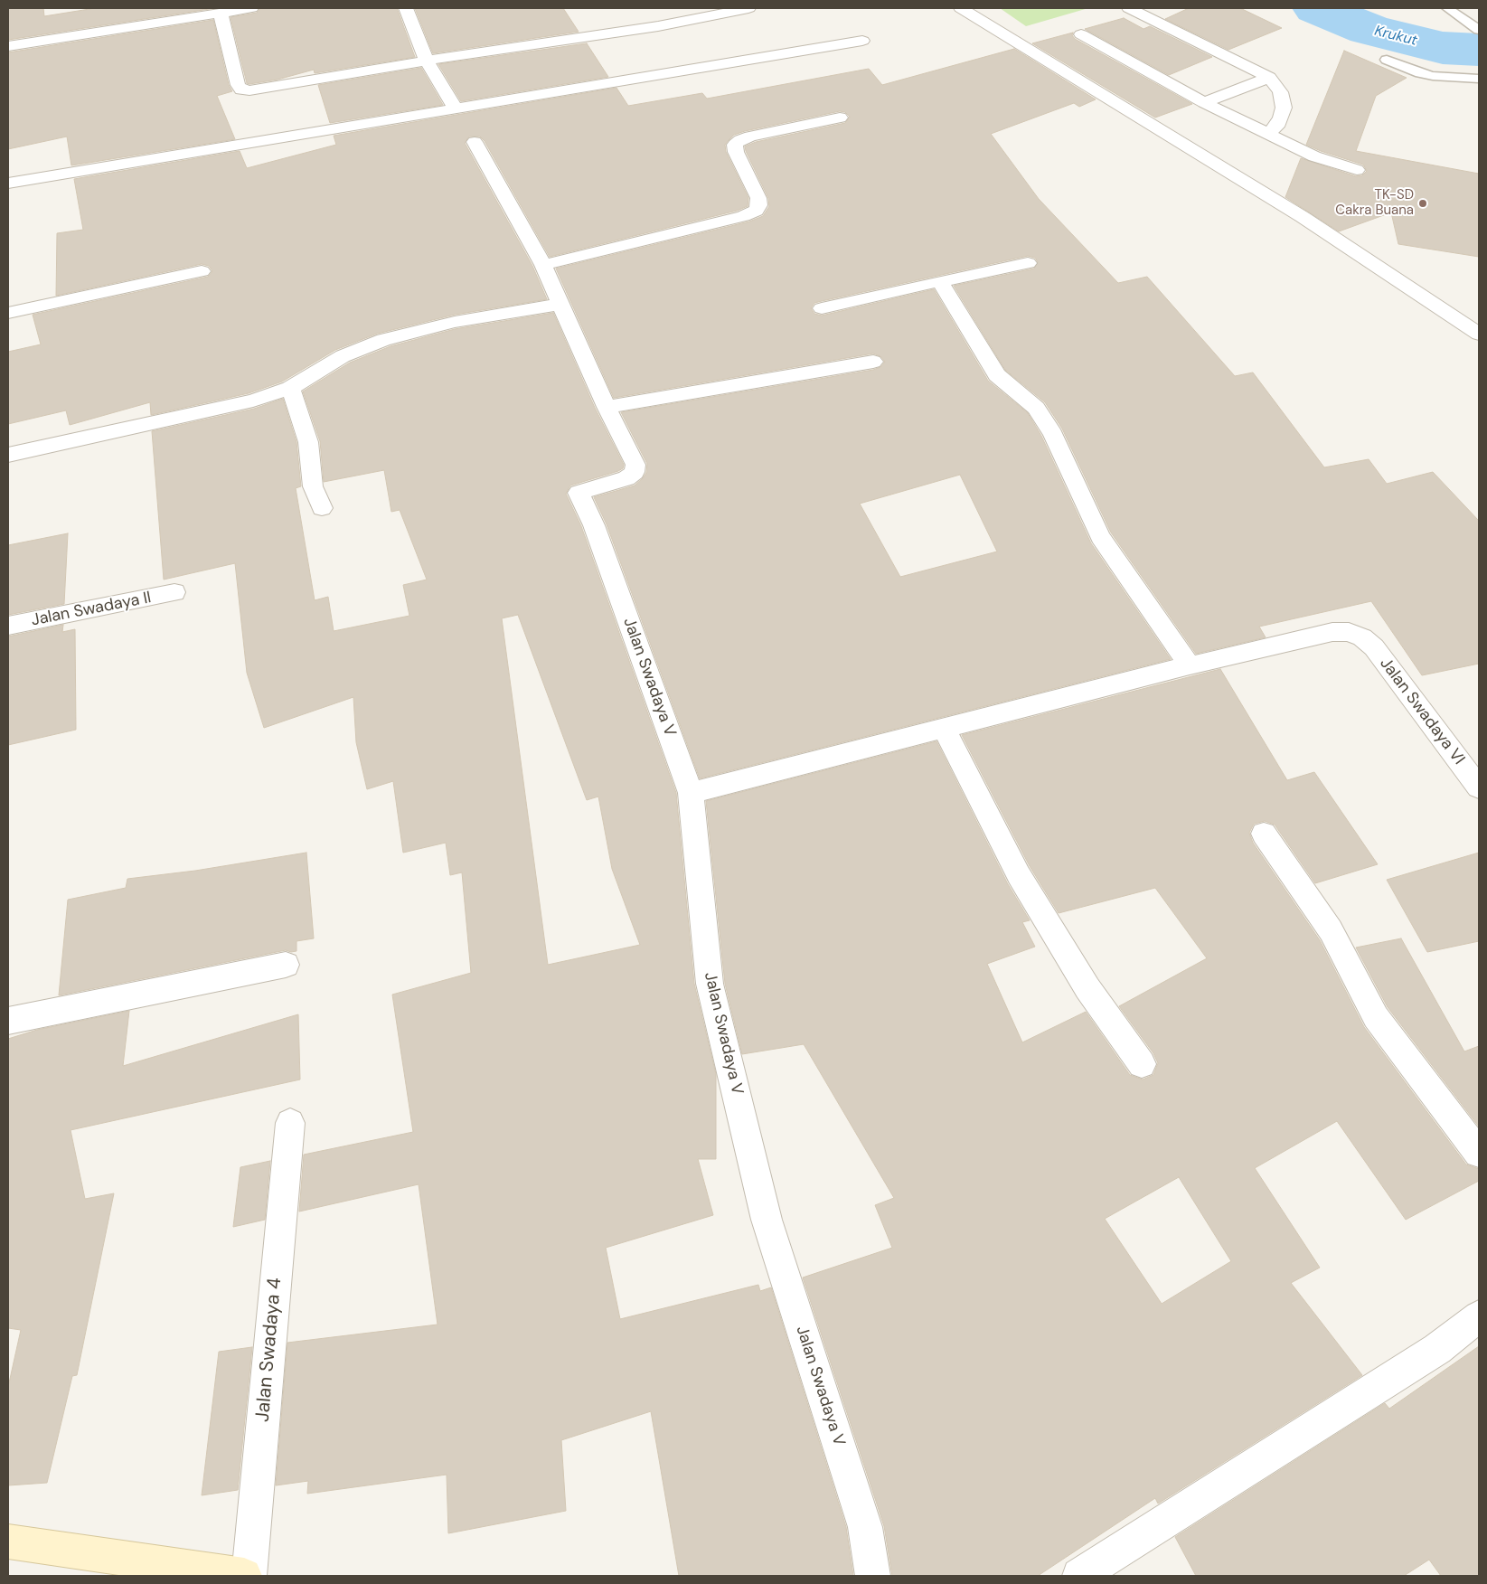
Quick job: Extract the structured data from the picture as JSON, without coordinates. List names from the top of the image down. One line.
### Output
{"streets":{"street":["Jalan Swadaya II","Jalan Swadaya V","Jalan Swadaya VI","Jalan Swadaya 4"]},"water":["Krukut"],"places":["TK-SD Cakra Buana"]}
